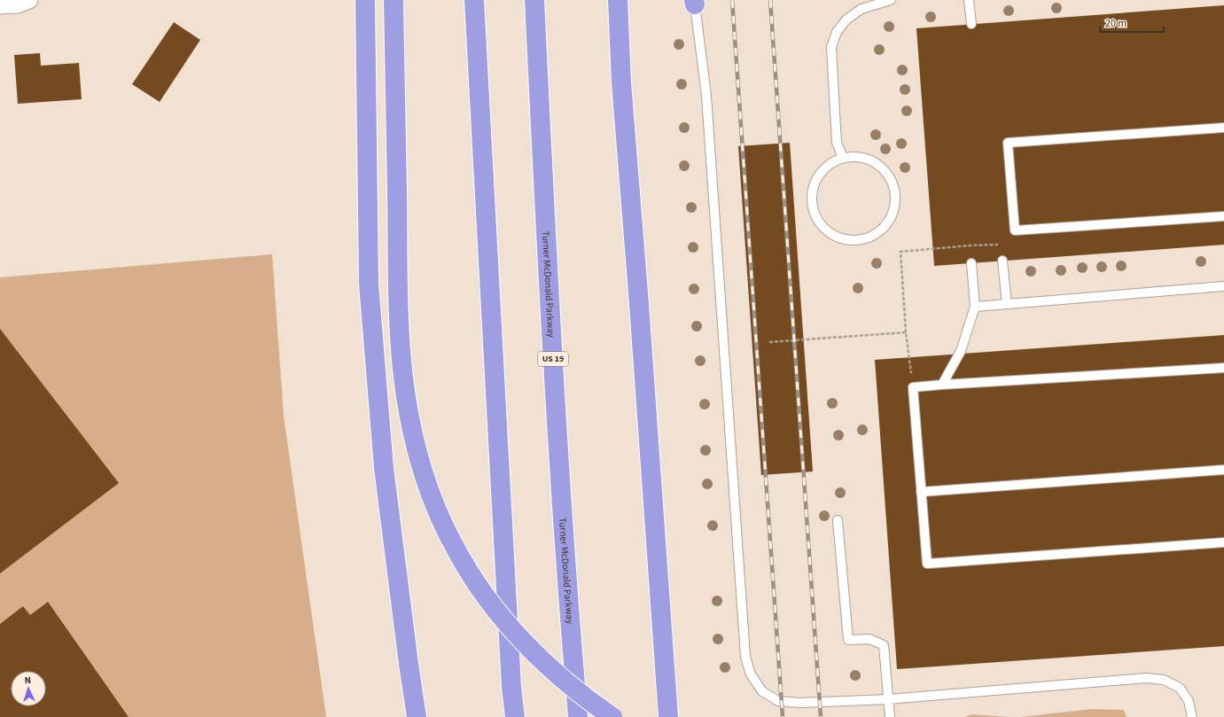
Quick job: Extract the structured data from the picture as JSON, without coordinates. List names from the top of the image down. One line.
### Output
{"streets":{"highway":["Turner McDonald Parkway","US 19"]},"scale_bar":"20 m","north":"top"}
